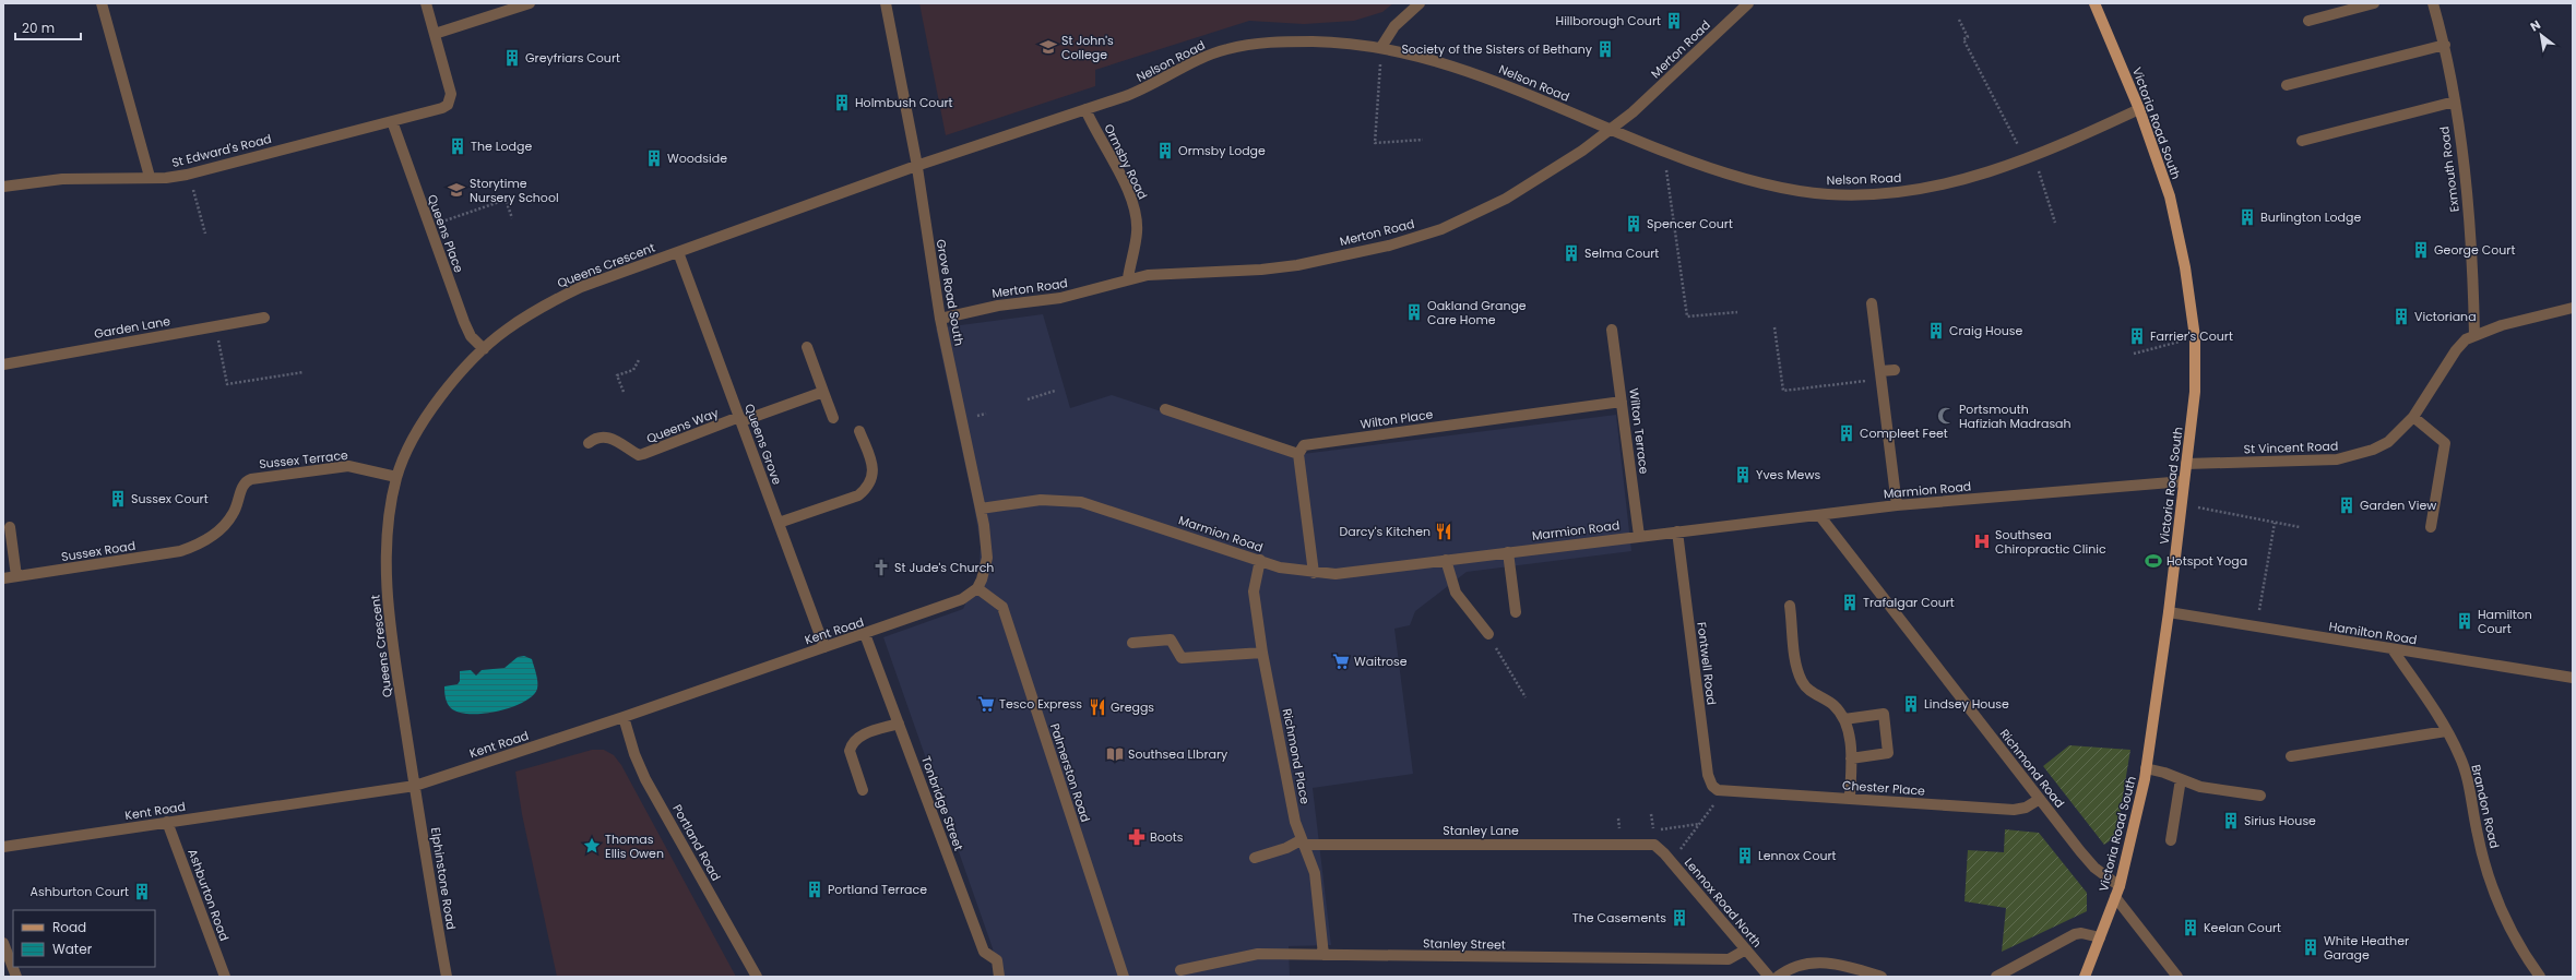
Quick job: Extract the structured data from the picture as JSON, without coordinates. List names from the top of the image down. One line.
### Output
{"streets":{"main road":["Victoria Road South"],"street":["Merton Road","Nelson Road","St Edward's Road","Ormsby Road","Exmouth Road","Queens Place","Queens Crescent","Grove Road South","Garden Lane","Wilton Place","Queens Way","Wilton Terrace","Queens Grove","St Vincent Road","Sussex Terrace","Marmion Road","Sussex Road","Kent Road","Hamilton Road","Fontwell Road","Richmond Place","Richmond Road","Palmerston Road","Chester Place","Tonbridge Street","Brandon Road","Stanley Lane","Portland Road","Elphinstone Road","Ashburton Road","Lennox Road North","Stanley Street"]},"crossings":[["Merton Road","Nelson Road"],["Merton Road","Ormsby Road"],["Merton Road","Grove Road South"],["Nelson Road","Victoria Road South"],["Nelson Road","Ormsby Road"],["Nelson Road","Queens Crescent"],["Nelson Road","Grove Road South"],["Victoria Road South","St Vincent Road"],["Victoria Road South","Marmion Road"],["Victoria Road South","Hamilton Road"],["Victoria Road South","Richmond Road"],["St Edward's Road","Queens Place"],["Exmouth Road","St Vincent Road"],["Queens Place","Queens Crescent"],["Queens Crescent","Grove Road South"],["Queens Crescent","Queens Grove"],["Queens Crescent","Sussex Terrace"],["Queens Crescent","Kent Road"],["Queens Crescent","Elphinstone Road"],["Grove Road South","Marmion Road"],["Grove Road South","Kent Road"],["Grove Road South","Palmerston Road"],["Wilton Place","Wilton Terrace"],["Queens Way","Queens Grove"],["Wilton Terrace","Marmion Road"],["Queens Grove","Kent Road"],["Sussex Terrace","Sussex Road"],["Marmion Road","Fontwell Road"],["Marmion Road","Richmond Place"],["Marmion Road","Richmond Road"],["Kent Road","Palmerston Road"],["Kent Road","Tonbridge Street"],["Kent Road","Portland Road"],["Kent Road","Elphinstone Road"],["Kent Road","Ashburton Road"],["Hamilton Road","Brandon Road"],["Fontwell Road","Chester Place"],["Richmond Place","Stanley Lane"],["Richmond Place","Stanley Street"],["Richmond Road","Chester Place"],["Stanley Lane","Lennox Road North"],["Lennox Road North","Stanley Street"]],"places":{"building":["Hillborough Court","Society of the Sisters of Bethany","Greyfriars Court","Holmbush Court","The Lodge","Ormsby Lodge","Woodside","Burlington Lodge","Spencer Court","George Court","Selma Court","Oakland Grange Care Home","Victoriana","Craig House","Farrier's Court","Compleet Feet","Yves Mews","Sussex Court","Garden View","Trafalgar Court","Hamilton Court","Lindsey House","Sirius House","Lennox Court","Portland Terrace","Ashburton Court","The Casements","Keelan Court","White Heather Garage"],"school or university":["St John's College","Storytime Nursery School"],"mosque":["Portsmouth Hafiziah Madrasah"],"restaurant":["Darcy's Kitchen","Greggs"],"hospital":["Southsea Chiropractic Clinic"],"sports":["Hotspot Yoga"],"church":["St Jude's Church"],"supermarket":["Waitrose","Tesco Express"],"library":["Southsea LIbrary"],"pharmacy":["Boots"],"place":["Thomas Ellis Owen"]},"legend":["Road","Water"],"scale_bar":"20 m","north":"top left"}
